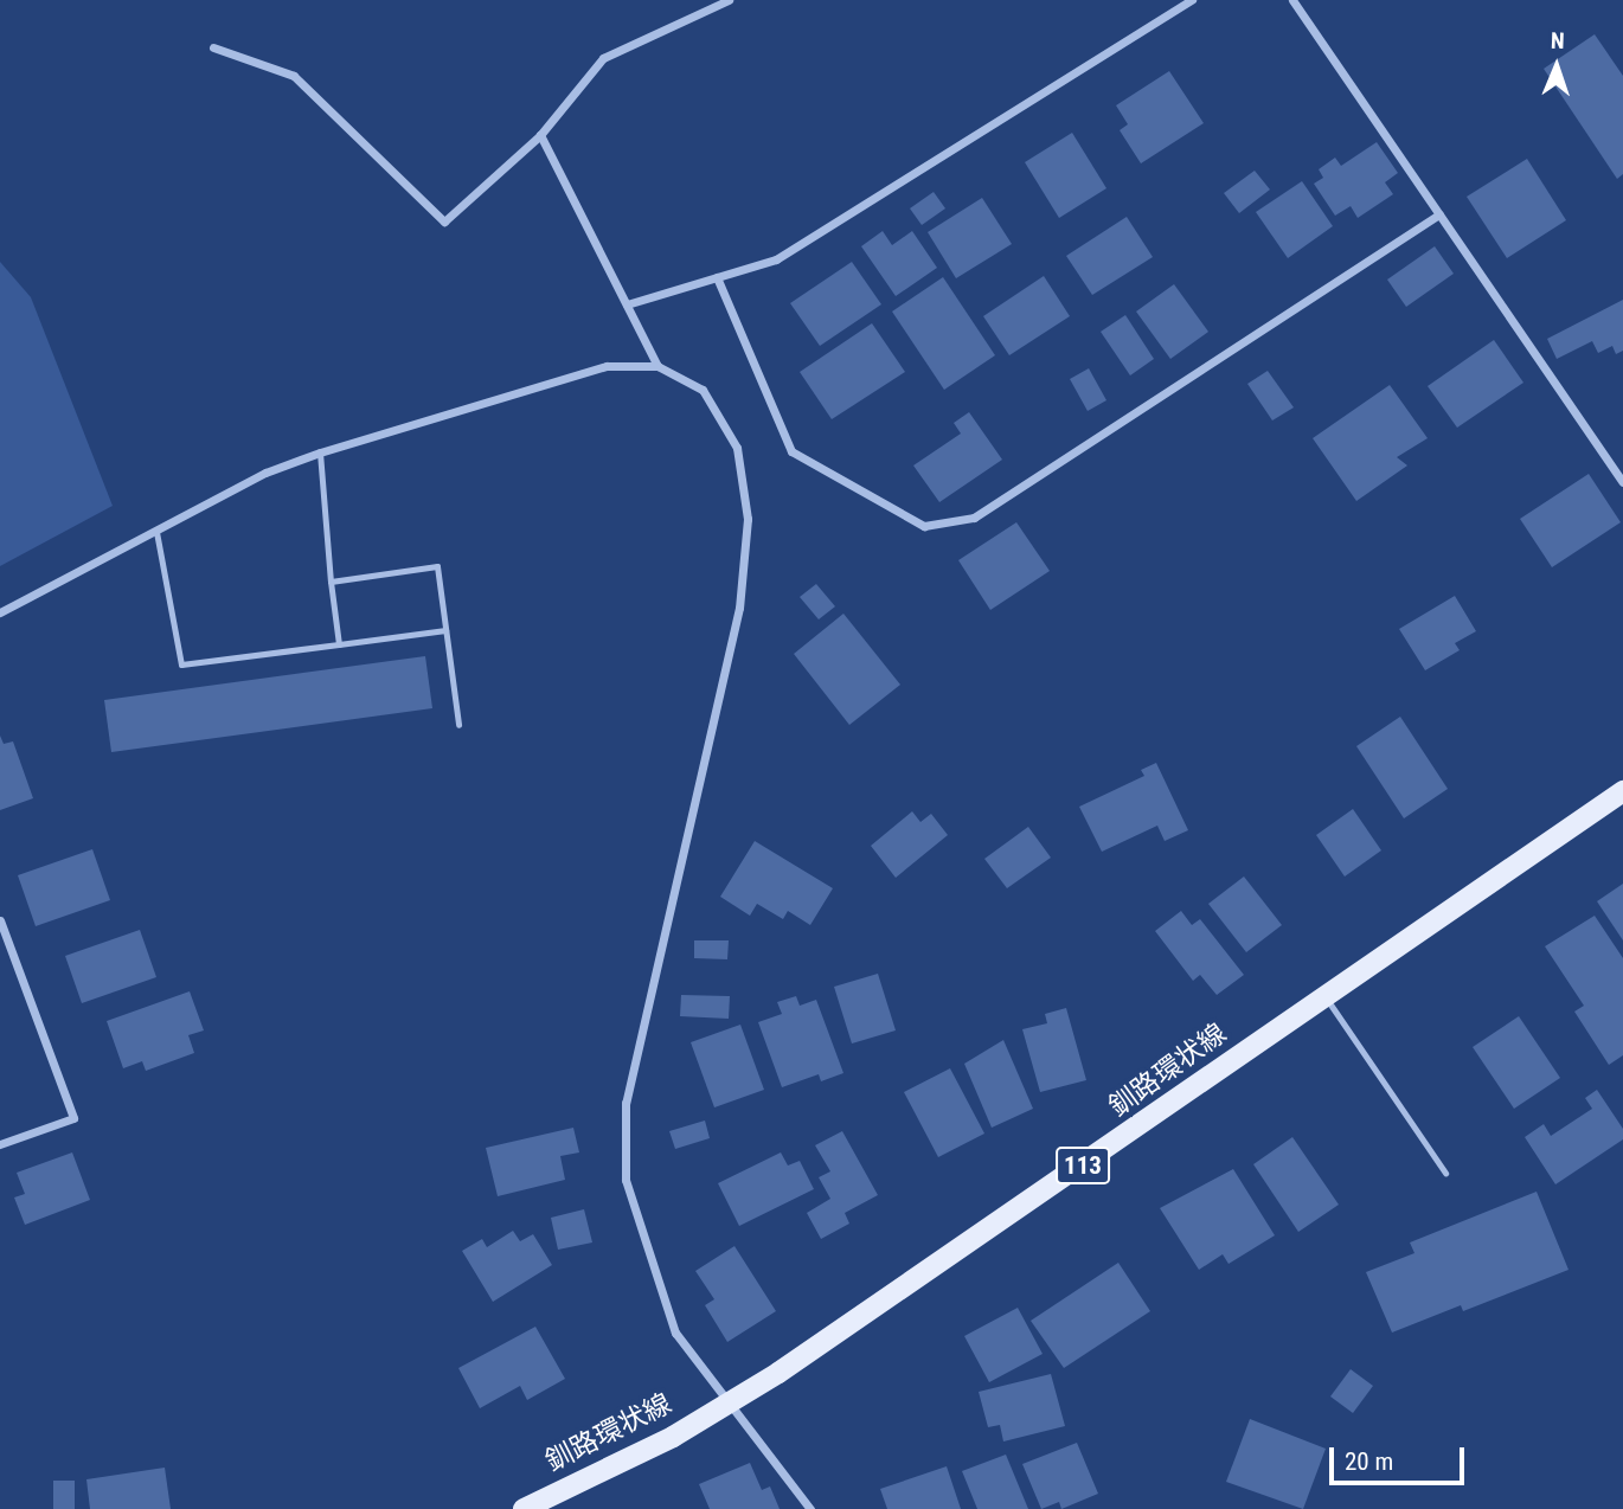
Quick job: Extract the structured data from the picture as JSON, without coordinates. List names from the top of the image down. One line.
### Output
{"streets":{"main road":["釧路環状線","113"]},"scale_bar":"20 m","north":"top"}
